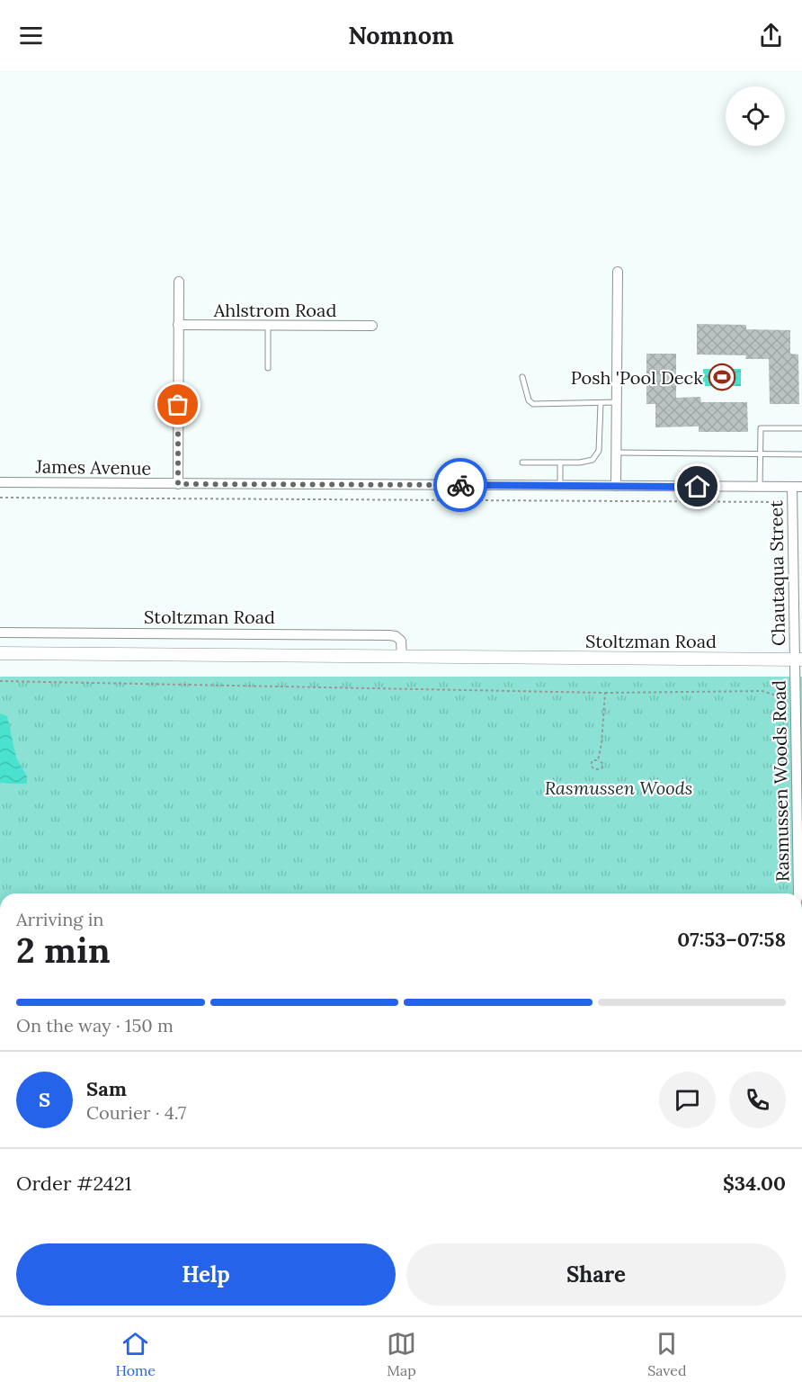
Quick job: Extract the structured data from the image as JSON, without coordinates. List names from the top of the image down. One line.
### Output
{"streets":{"street":["Ahlstrom Road","James Avenue","Chautaqua Street","Stoltzman Road","Rasmussen Woods Road"]},"crossings":[["James Avenue","Chautaqua Street"],["Chautaqua Street","Stoltzman Road"],["Chautaqua Street","Rasmussen Woods Road"],["Stoltzman Road","Rasmussen Woods Road"]],"parks":["Rasmussen Woods"],"places":{"sports":["Posh 'Pool Deck"]},"page":{"header":"Nomnom","heading":["2 min","Arriving in","07:53–07:58"],"panel":["Sam","Courier · 4.7","Order #2421","$34.00"],"bar":"On the way · 150 m","round":"S","buttons":["Help","Share"],"tabs":["Home","Map","Saved"]}}
